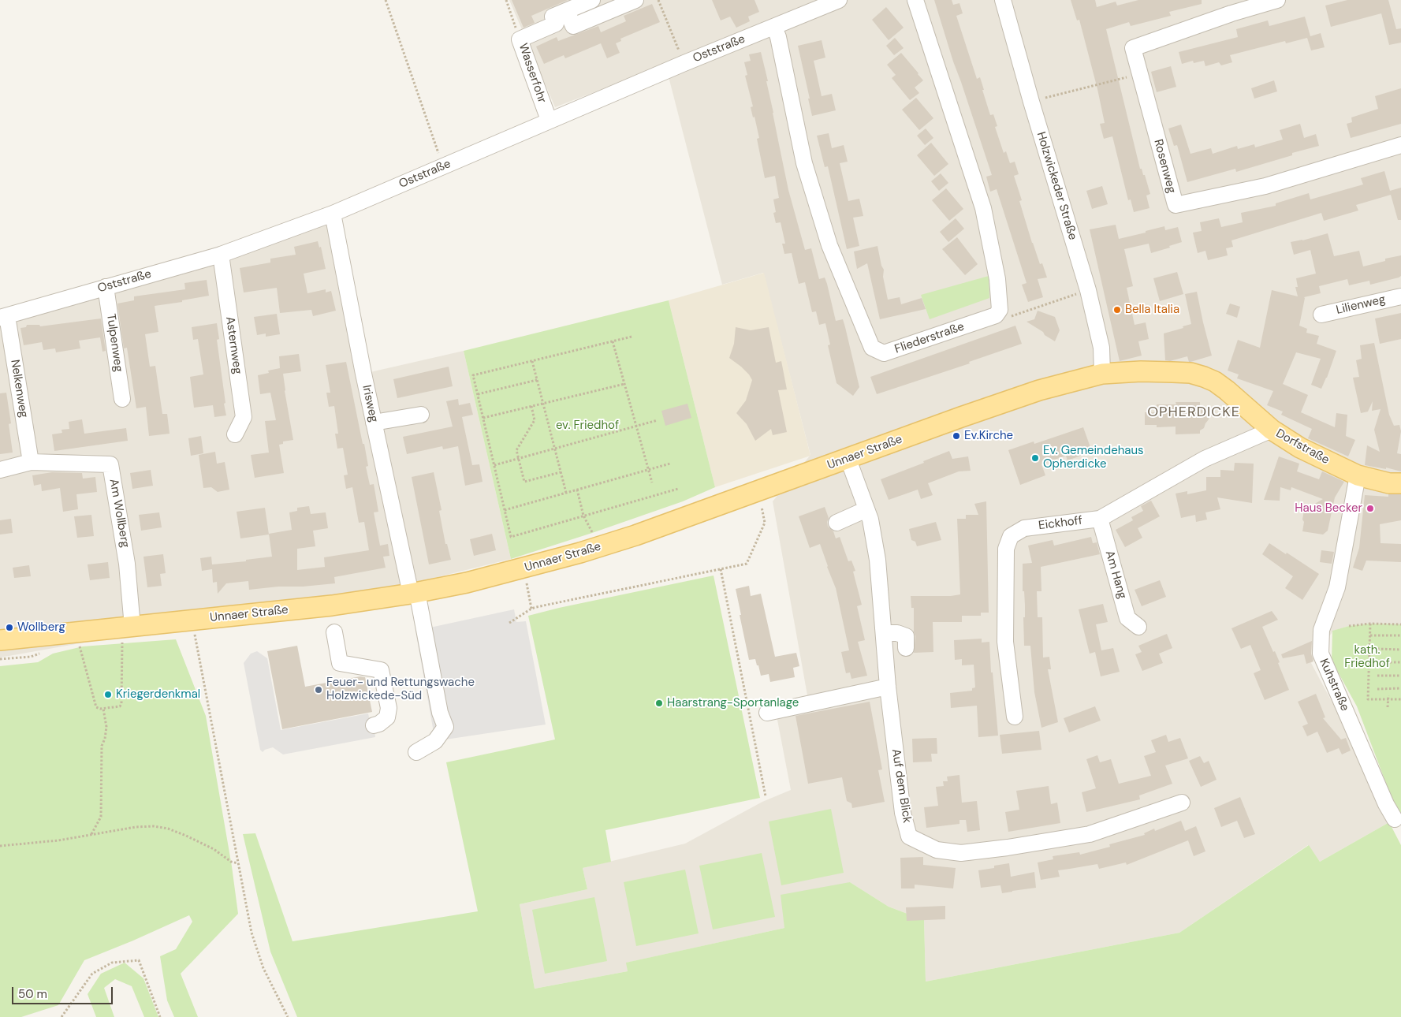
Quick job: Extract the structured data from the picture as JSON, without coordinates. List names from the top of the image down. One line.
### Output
{"streets":{"main road":["Dorfstraße","Unnaer Straße"],"street":["Oststraße","Wasserfohr","Rosenweg","Holzwickeder Straße","Lilienweg","Fliederstraße","Tulpenweg","Asternweg","Nelkenweg","Irisweg","Am Wollberg","Eickhoff","Am Hang","Kuhstraße","Auf dem Blick"]},"crossings":[["Oststraße","Wasserfohr"],["Oststraße","Fliederstraße"],["Oststraße","Tulpenweg"],["Oststraße","Asternweg"],["Oststraße","Nelkenweg"],["Oststraße","Irisweg"],["Holzwickeder Straße","Dorfstraße"],["Holzwickeder Straße","Unnaer Straße"],["Nelkenweg","Am Wollberg"],["Irisweg","Unnaer Straße"],["Dorfstraße","Unnaer Straße"],["Dorfstraße","Eickhoff"],["Dorfstraße","Kuhstraße"],["Unnaer Straße","Am Wollberg"],["Unnaer Straße","Auf dem Blick"],["Eickhoff","Am Hang"]],"districts":["OPHERDICKE"],"parks":["ev. Friedhof","kath. Friedhof"],"places":["Bella Italia","Ev.Kirche","Ev. Gemeindehaus Opherdicke","Haus Becker","Wollberg","Feuer- und Rettungswache Holzwickede-Süd","Kriegerdenkmal","Haarstrang-Sportanlage"],"scale_bar":"50 m"}
